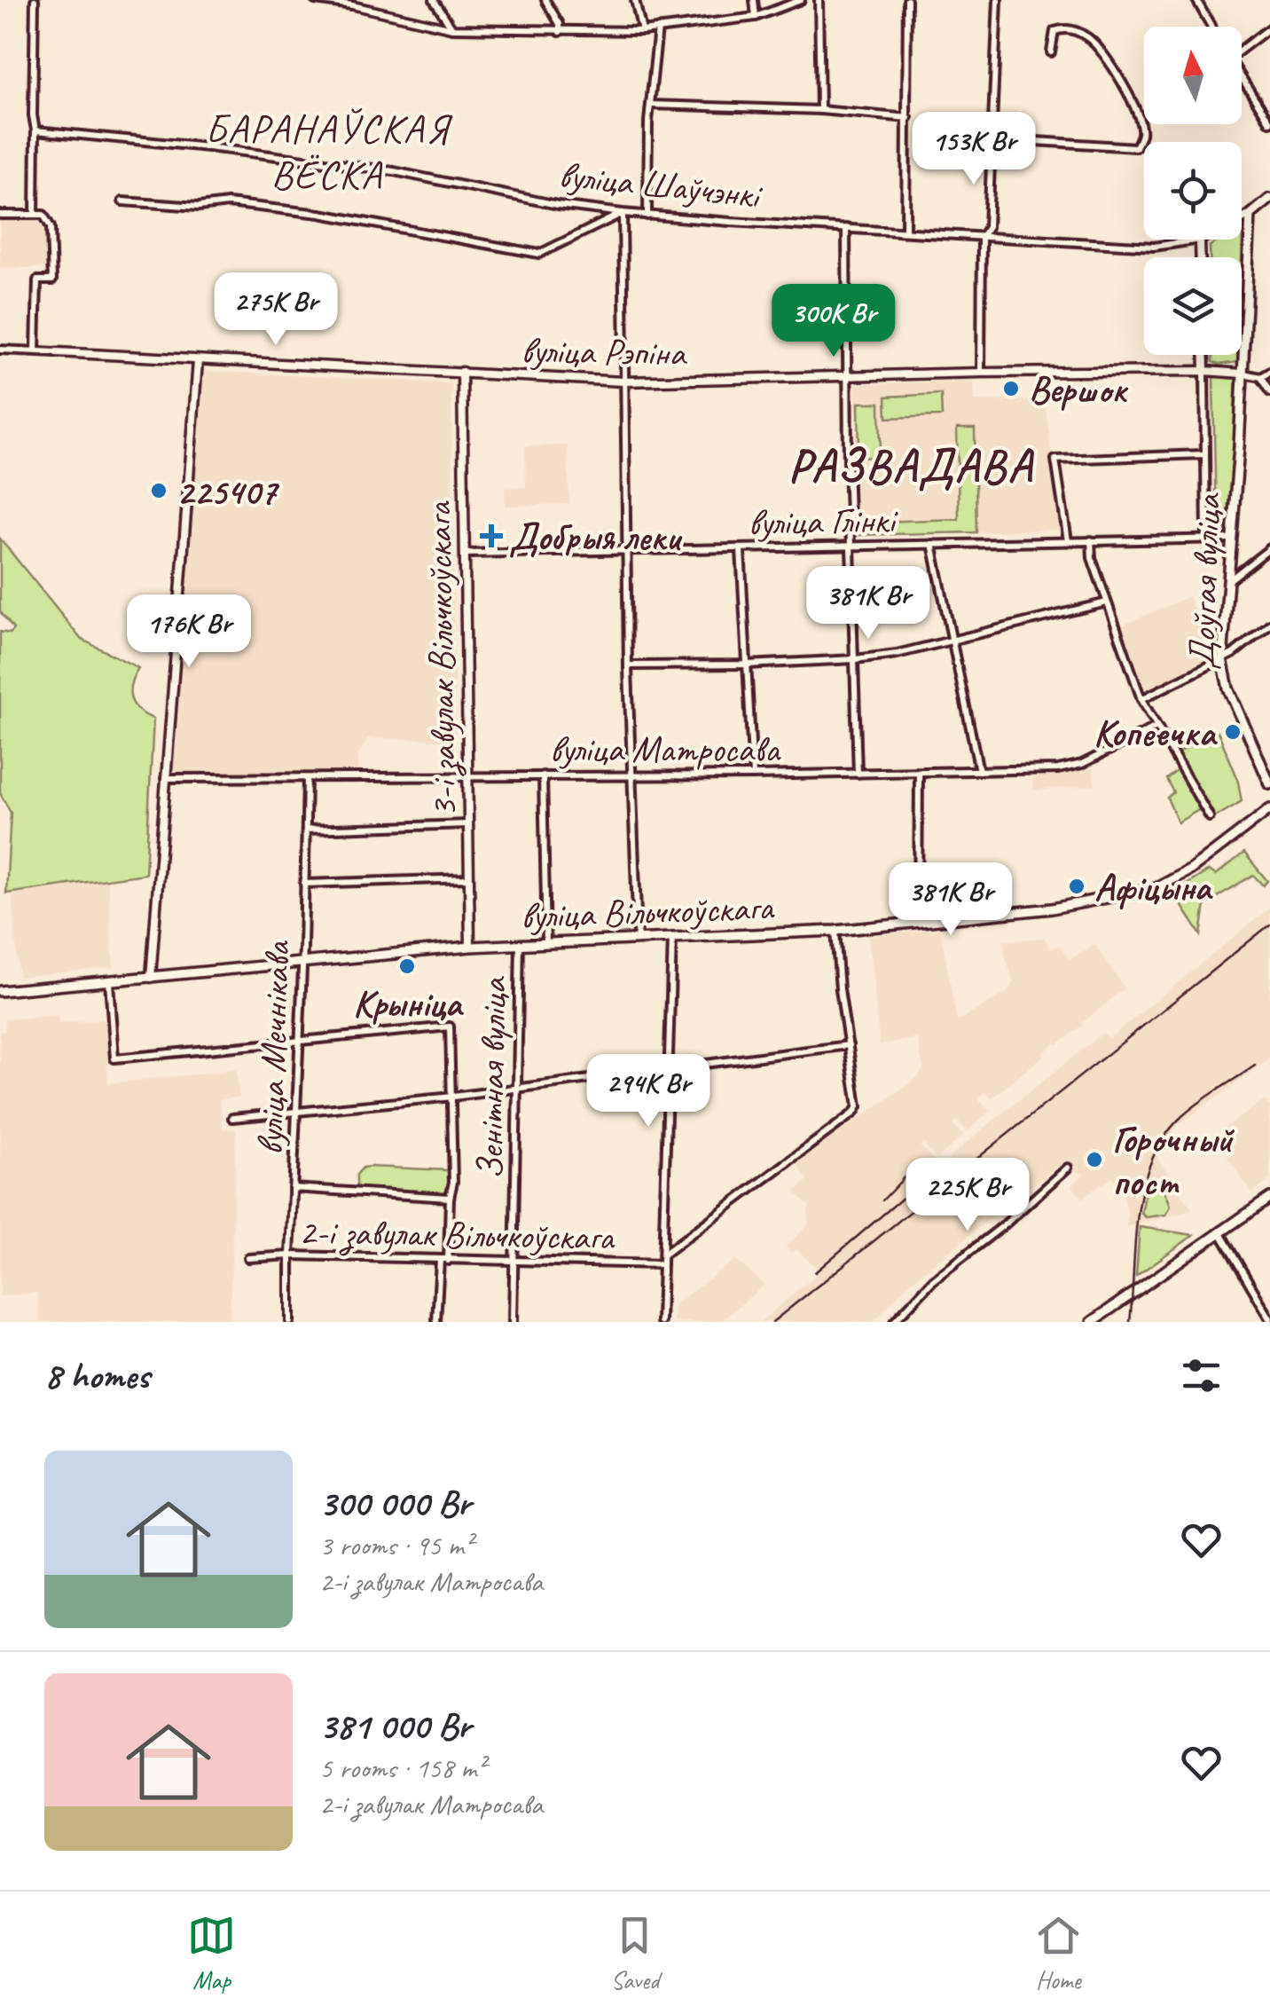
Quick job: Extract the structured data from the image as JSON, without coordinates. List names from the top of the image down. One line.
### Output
{"streets":{"main road":["вуліца Шаўчэнкі","Доўгая вуліца","вуліца Вільчкоўскага"],"street":["вуліца Рэпіна","вуліца Глінкі","3-і завулак Вільчкоўскага","вуліца Матросава","вуліца Мечнікава","Зенітная вуліца","2-і завулак Вільчкоўскага"]},"crossings":[["вуліца Шаўчэнкі","Доўгая вуліца"],["вуліца Рэпіна","Доўгая вуліца"],["вуліца Рэпіна","3-і завулак Вільчкоўскага"],["вуліца Глінкі","Доўгая вуліца"],["вуліца Глінкі","3-і завулак Вільчкоўскага"],["3-і завулак Вільчкоўскага","вуліца Матросава"],["3-і завулак Вільчкоўскага","вуліца Вільчкоўскага"],["вуліца Матросава","вуліца Мечнікава"],["вуліца Вільчкоўскага","вуліца Мечнікава"],["вуліца Вільчкоўскага","Зенітная вуліца"],["вуліца Вільчкоўскага","2-і завулак Вільчкоўскага"],["вуліца Мечнікава","2-і завулак Вільчкоўскага"],["Зенітная вуліца","2-і завулак Вільчкоўскага"]],"districts":["БАРАНАЎСКАЯ ВЁСКА","РАЗВАДАВА"],"places":{"other":["Вершок","225407","Копеечка","Афіцына","Крыніца","Горочный пост"],"health":["Добрыя леки"]},"north":"top","page":{"price":["153K Br","275K Br","300K Br","381K Br","176K Br","381K Br","294K Br","225K Br"],"heading":"8 homes","list":[{"name":"300 000 Br","note":"3 rooms · 95 m² · 2-і завулак Матросава"},{"name":"381 000 Br","note":"5 rooms · 158 m² · 2-і завулак Матросава"}],"tabs":["Map","Saved","Home"]}}
